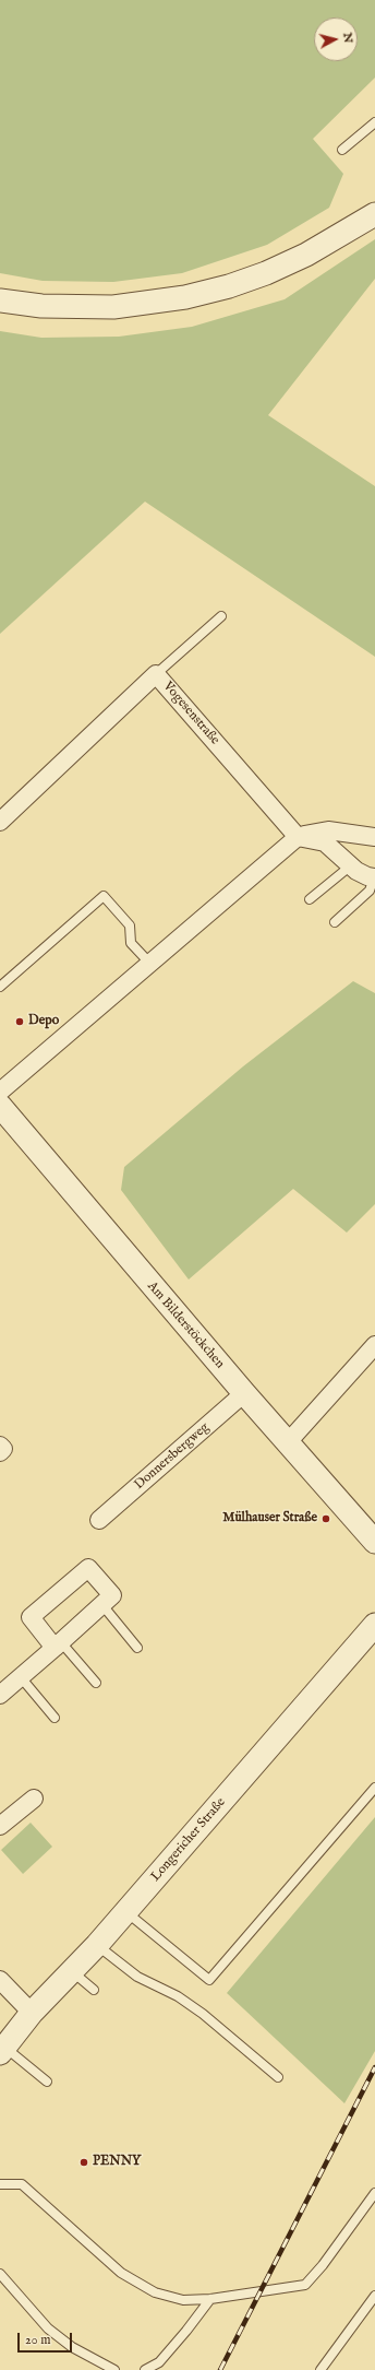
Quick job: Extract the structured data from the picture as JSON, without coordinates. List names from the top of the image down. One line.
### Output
{"streets":{"street":["Vogesenstraße","Am Bilderstöckchen","Donnersbergweg","Longericher Straße"]},"crossings":[["Am Bilderstöckchen","Donnersbergweg"]],"places":["Depo","Mülhauser Straße","PENNY"],"scale_bar":"20 m","north":"right"}
